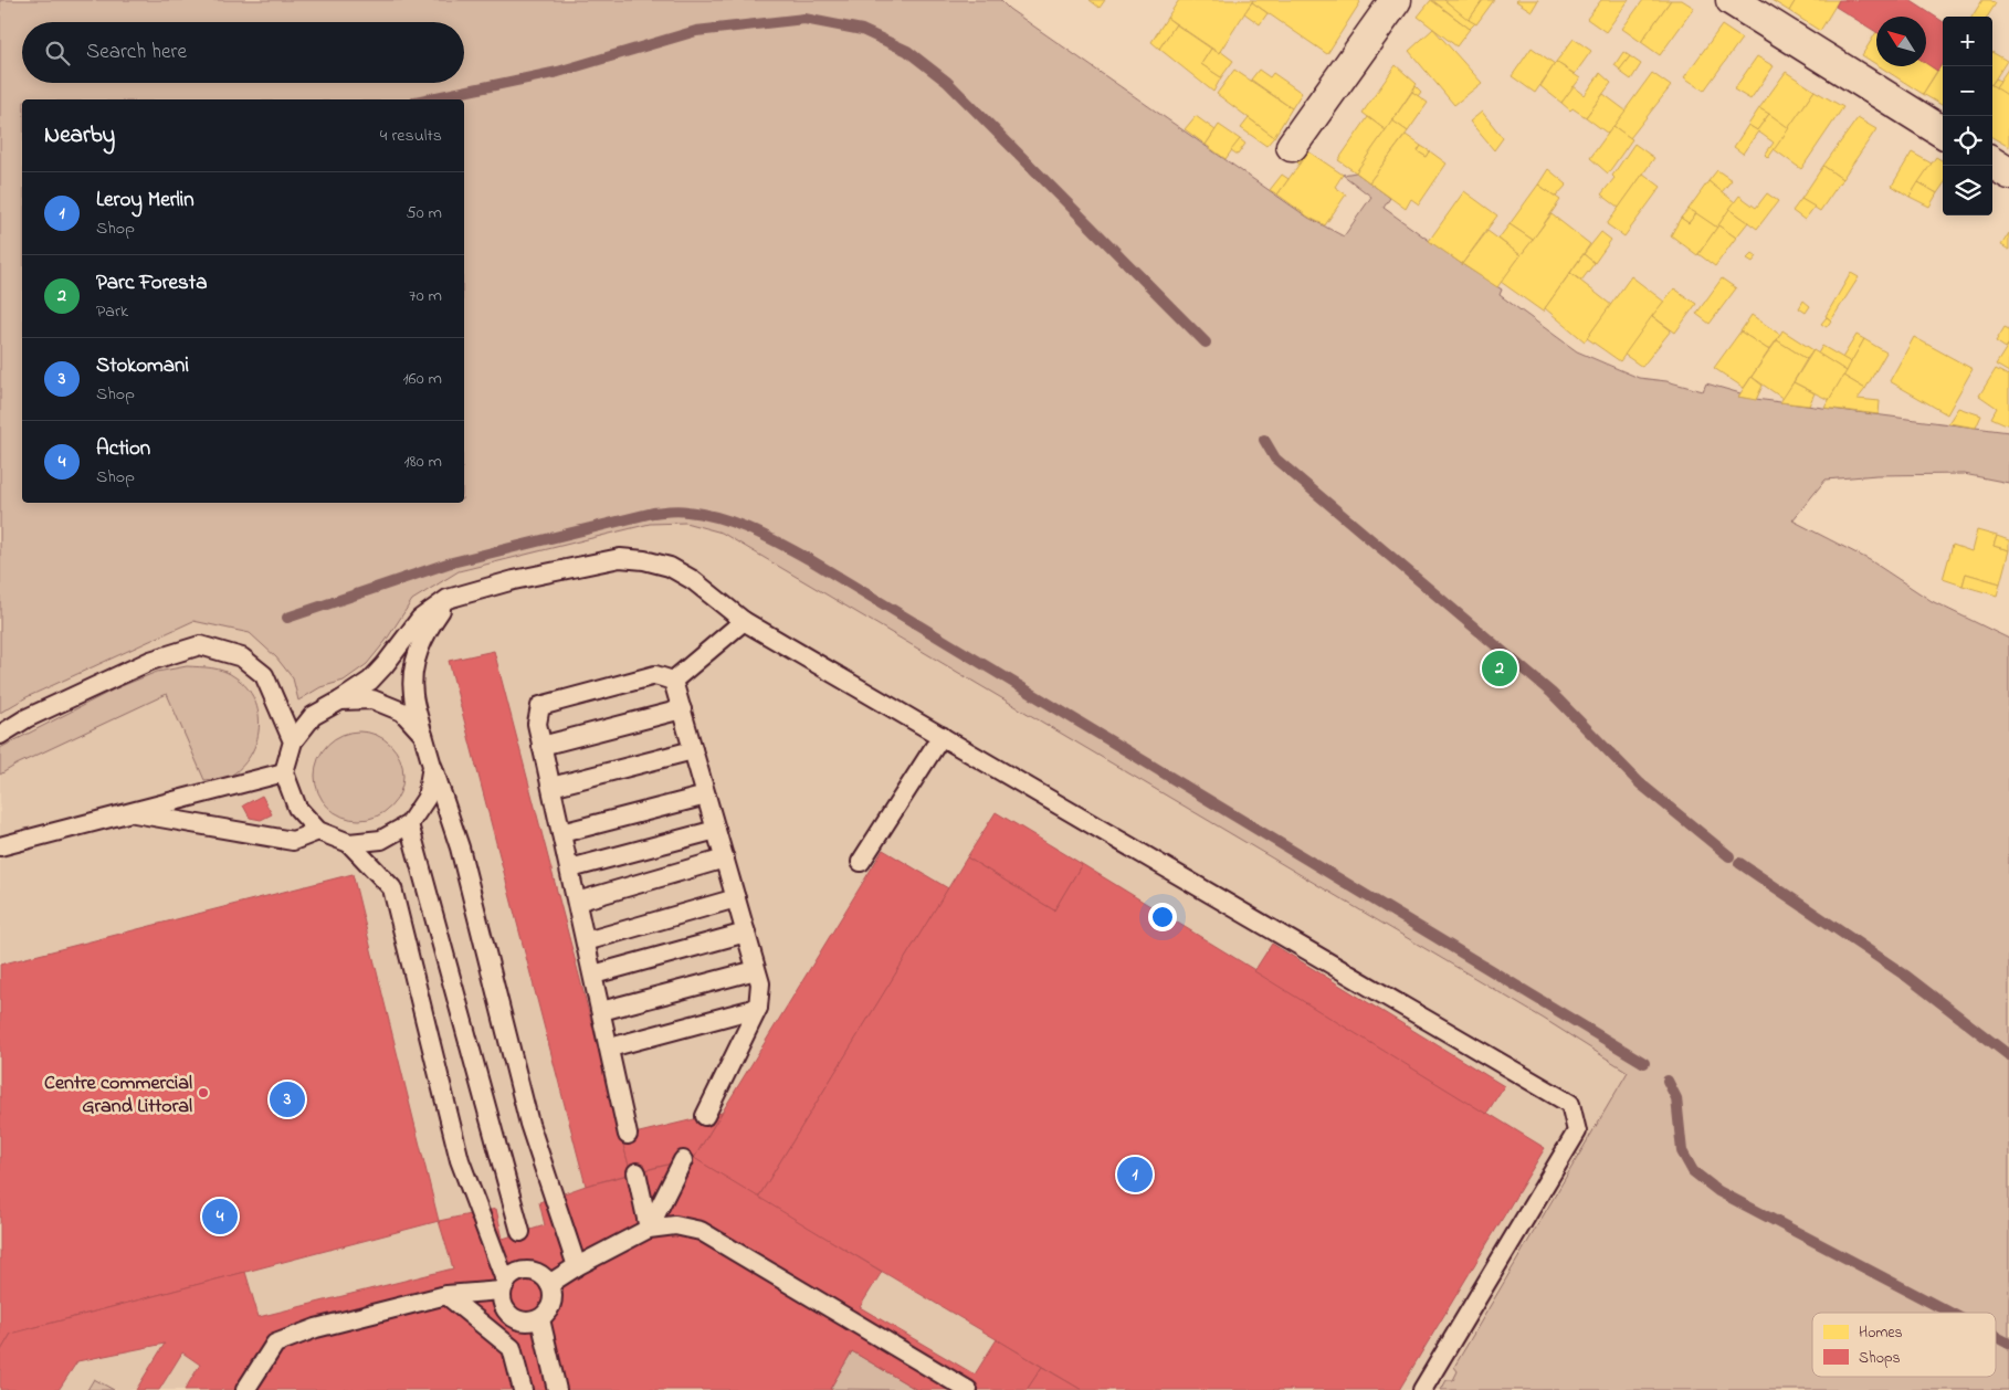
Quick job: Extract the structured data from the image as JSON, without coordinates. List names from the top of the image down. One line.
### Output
{"places":["Centre commercial Grand Littoral"],"legend":["Homes","Shops"],"north":"top left","page":{"map_buttons":["+","−"],"search":"Search here","heading":["Nearby","4 results"],"list":[{"mark":"1","name":"Leroy Merlin","note":"Shop","value":"50 m"},{"mark":"2","name":"Parc Foresta","note":"Park","value":"70 m"},{"mark":"3","name":"Stokomani","note":"Shop","value":"160 m"},{"mark":"4","name":"Action","note":"Shop","value":"180 m"}],"pins":["2","3","1","4"]}}
